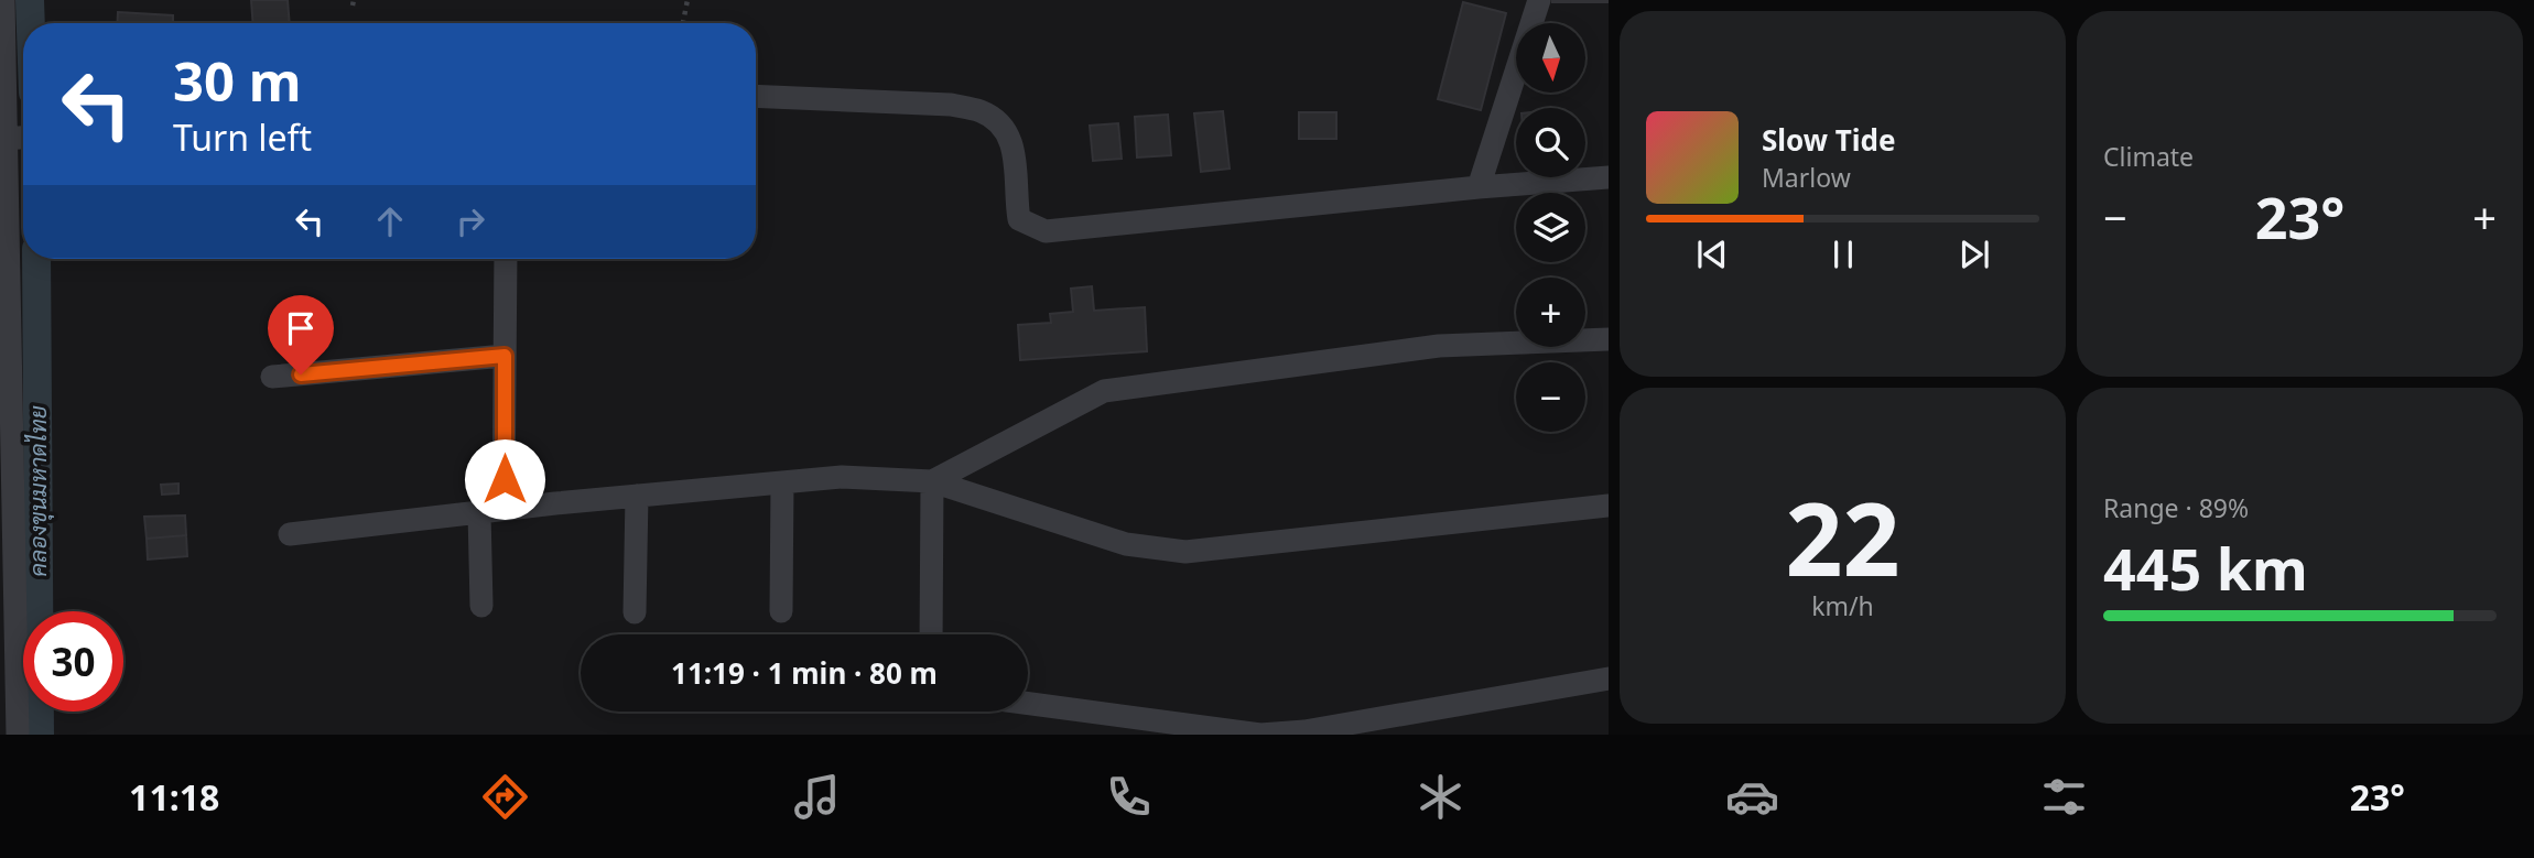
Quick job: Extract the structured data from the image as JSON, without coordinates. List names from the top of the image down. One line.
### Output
{"water":["คลองขุนมหาดไทย"],"north":"bottom","page":{"tile":["Climate",["22","km/h"],["Range · 89%","445 km"]],"map_buttons":["+","−"],"turn":["30 m","Turn left"],"song":["Slow Tide","Marlow"],"heat":["−","23°","+"],"limit":"30","trip":"11:19 · 1 min · 80 m","tabs":["11:18","23°"]}}
